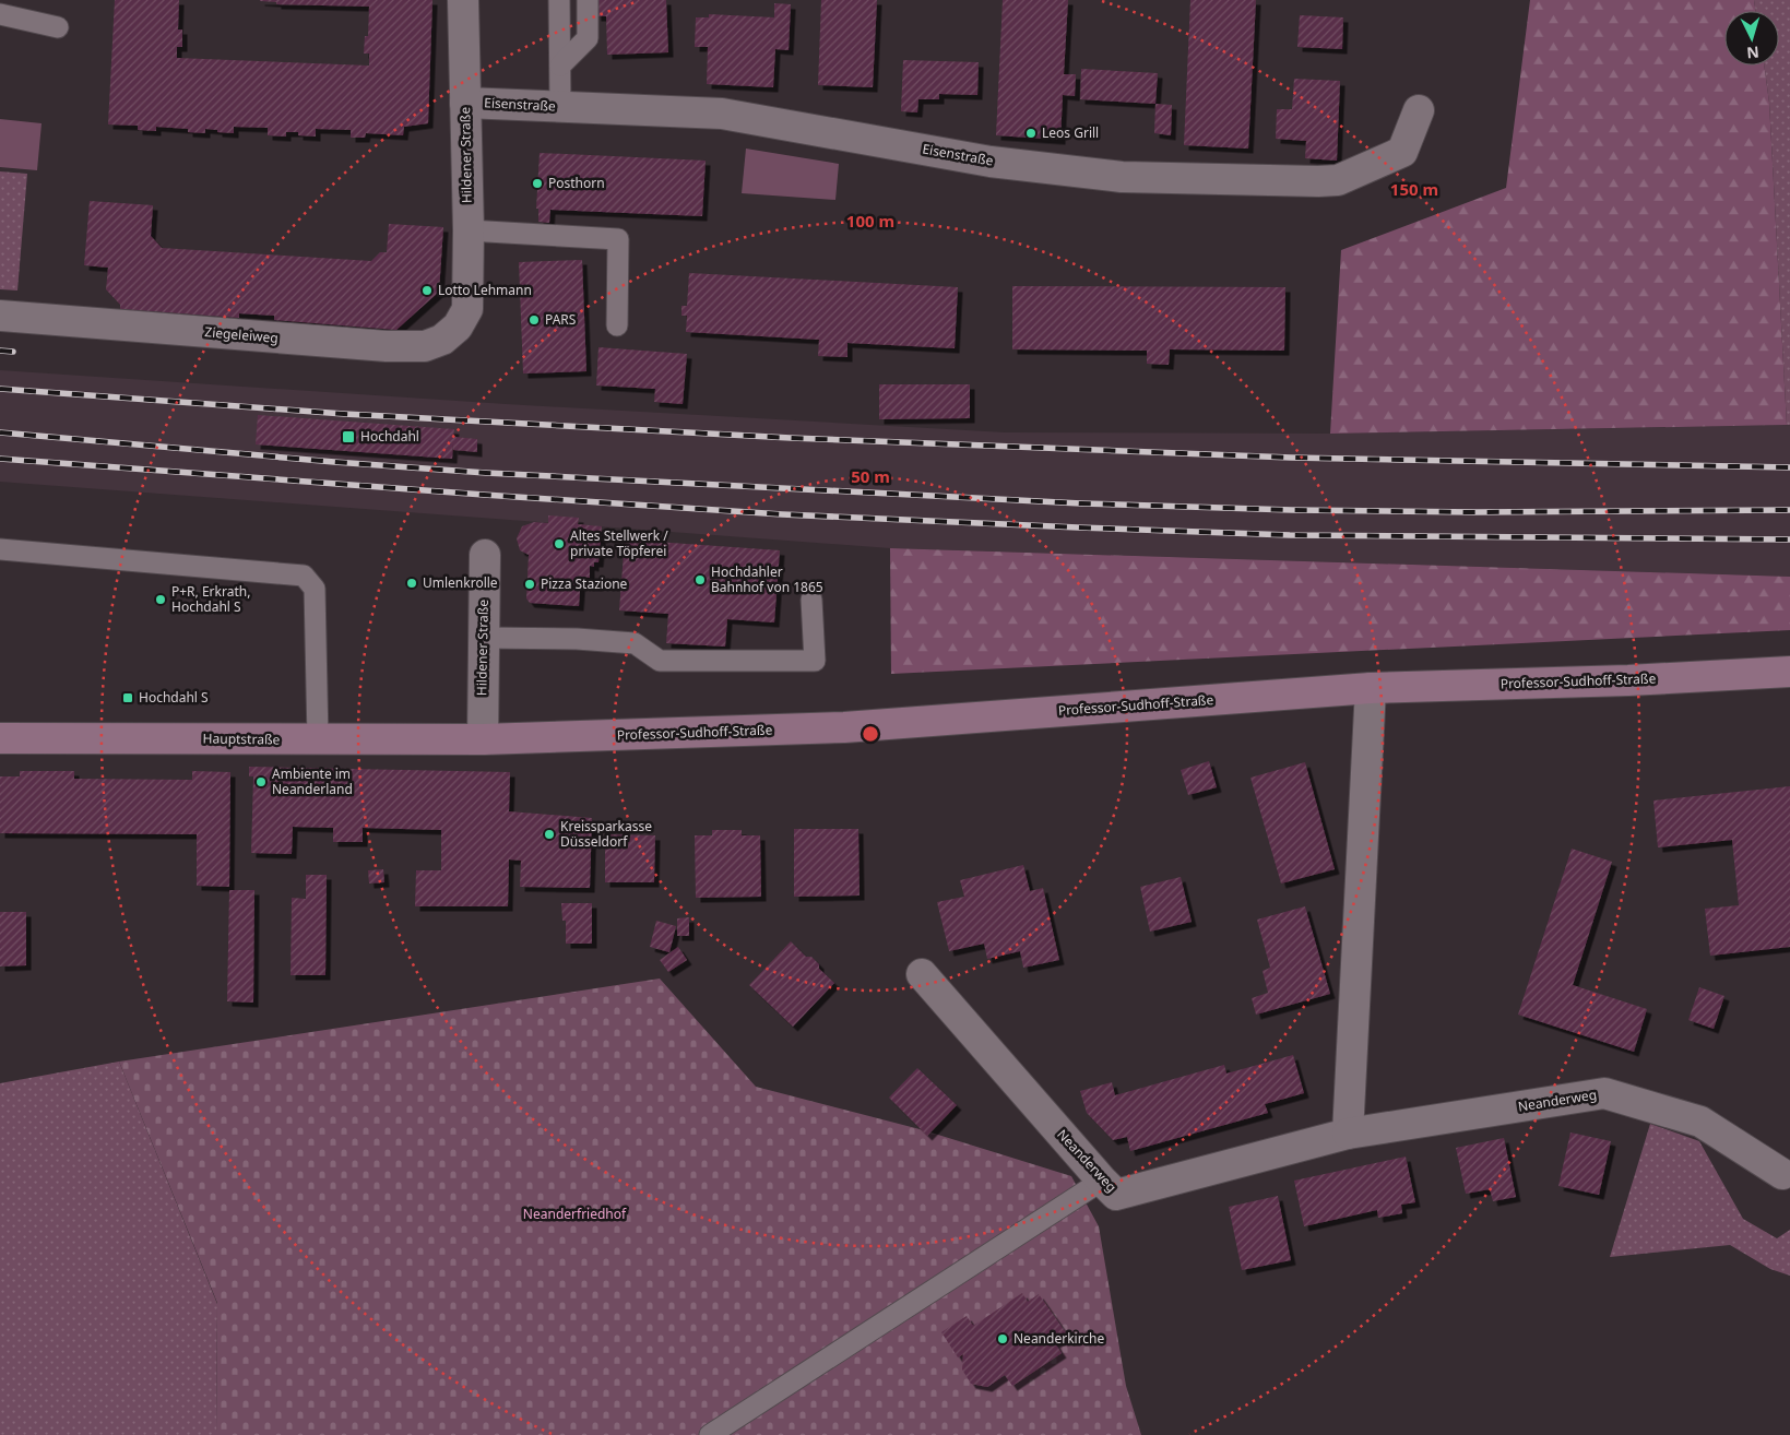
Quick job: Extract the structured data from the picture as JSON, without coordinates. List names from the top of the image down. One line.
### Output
{"streets":{"street":["Eisenstraße","Hildener Straße","Ziegeleiweg","Professor-Sudhoff-Straße","Hauptstraße","Neanderweg"]},"crossings":[["Eisenstraße","Hildener Straße"],["Hildener Straße","Ziegeleiweg"],["Hildener Straße","Professor-Sudhoff-Straße"],["Hildener Straße","Hauptstraße"],["Professor-Sudhoff-Straße","Hauptstraße"]],"parks":["Neanderfriedhof"],"places":{"other":["Leos Grill","Posthorn","Lotto Lehmann","PARS","Altes Stellwerk / private Töpferei","Hochdahler Bahnhof von 1865","Umlenkrolle","Pizza Stazione","P+R, Erkrath, Hochdahl S","Ambiente im Neanderland","Kreissparkasse Düsseldorf","Neanderkirche"],"transit":["Hochdahl","Hochdahl S"]},"north":"bottom","rings":["150 m","100 m","50 m"]}
